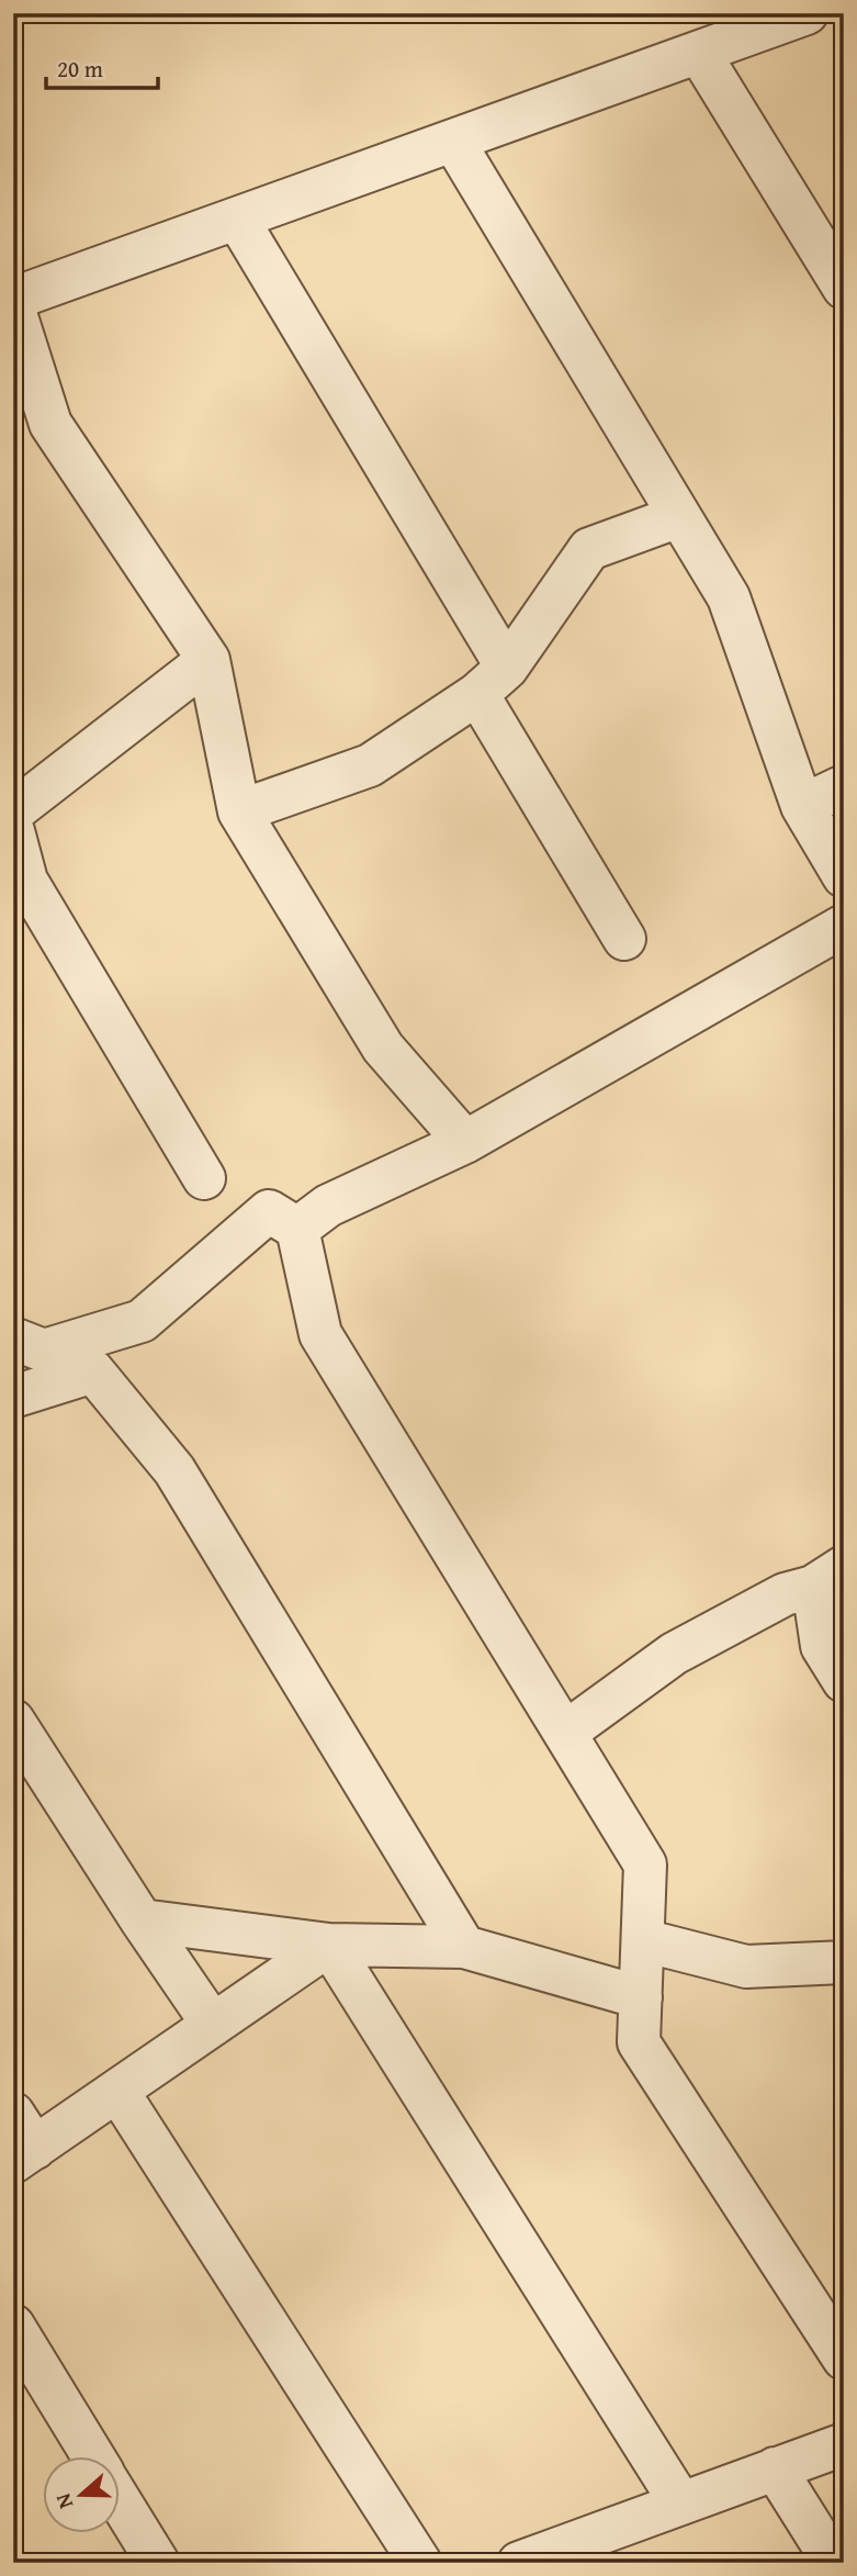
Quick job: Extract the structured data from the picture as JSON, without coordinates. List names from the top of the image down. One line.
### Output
{"scale_bar":"20 m","north":"left"}
